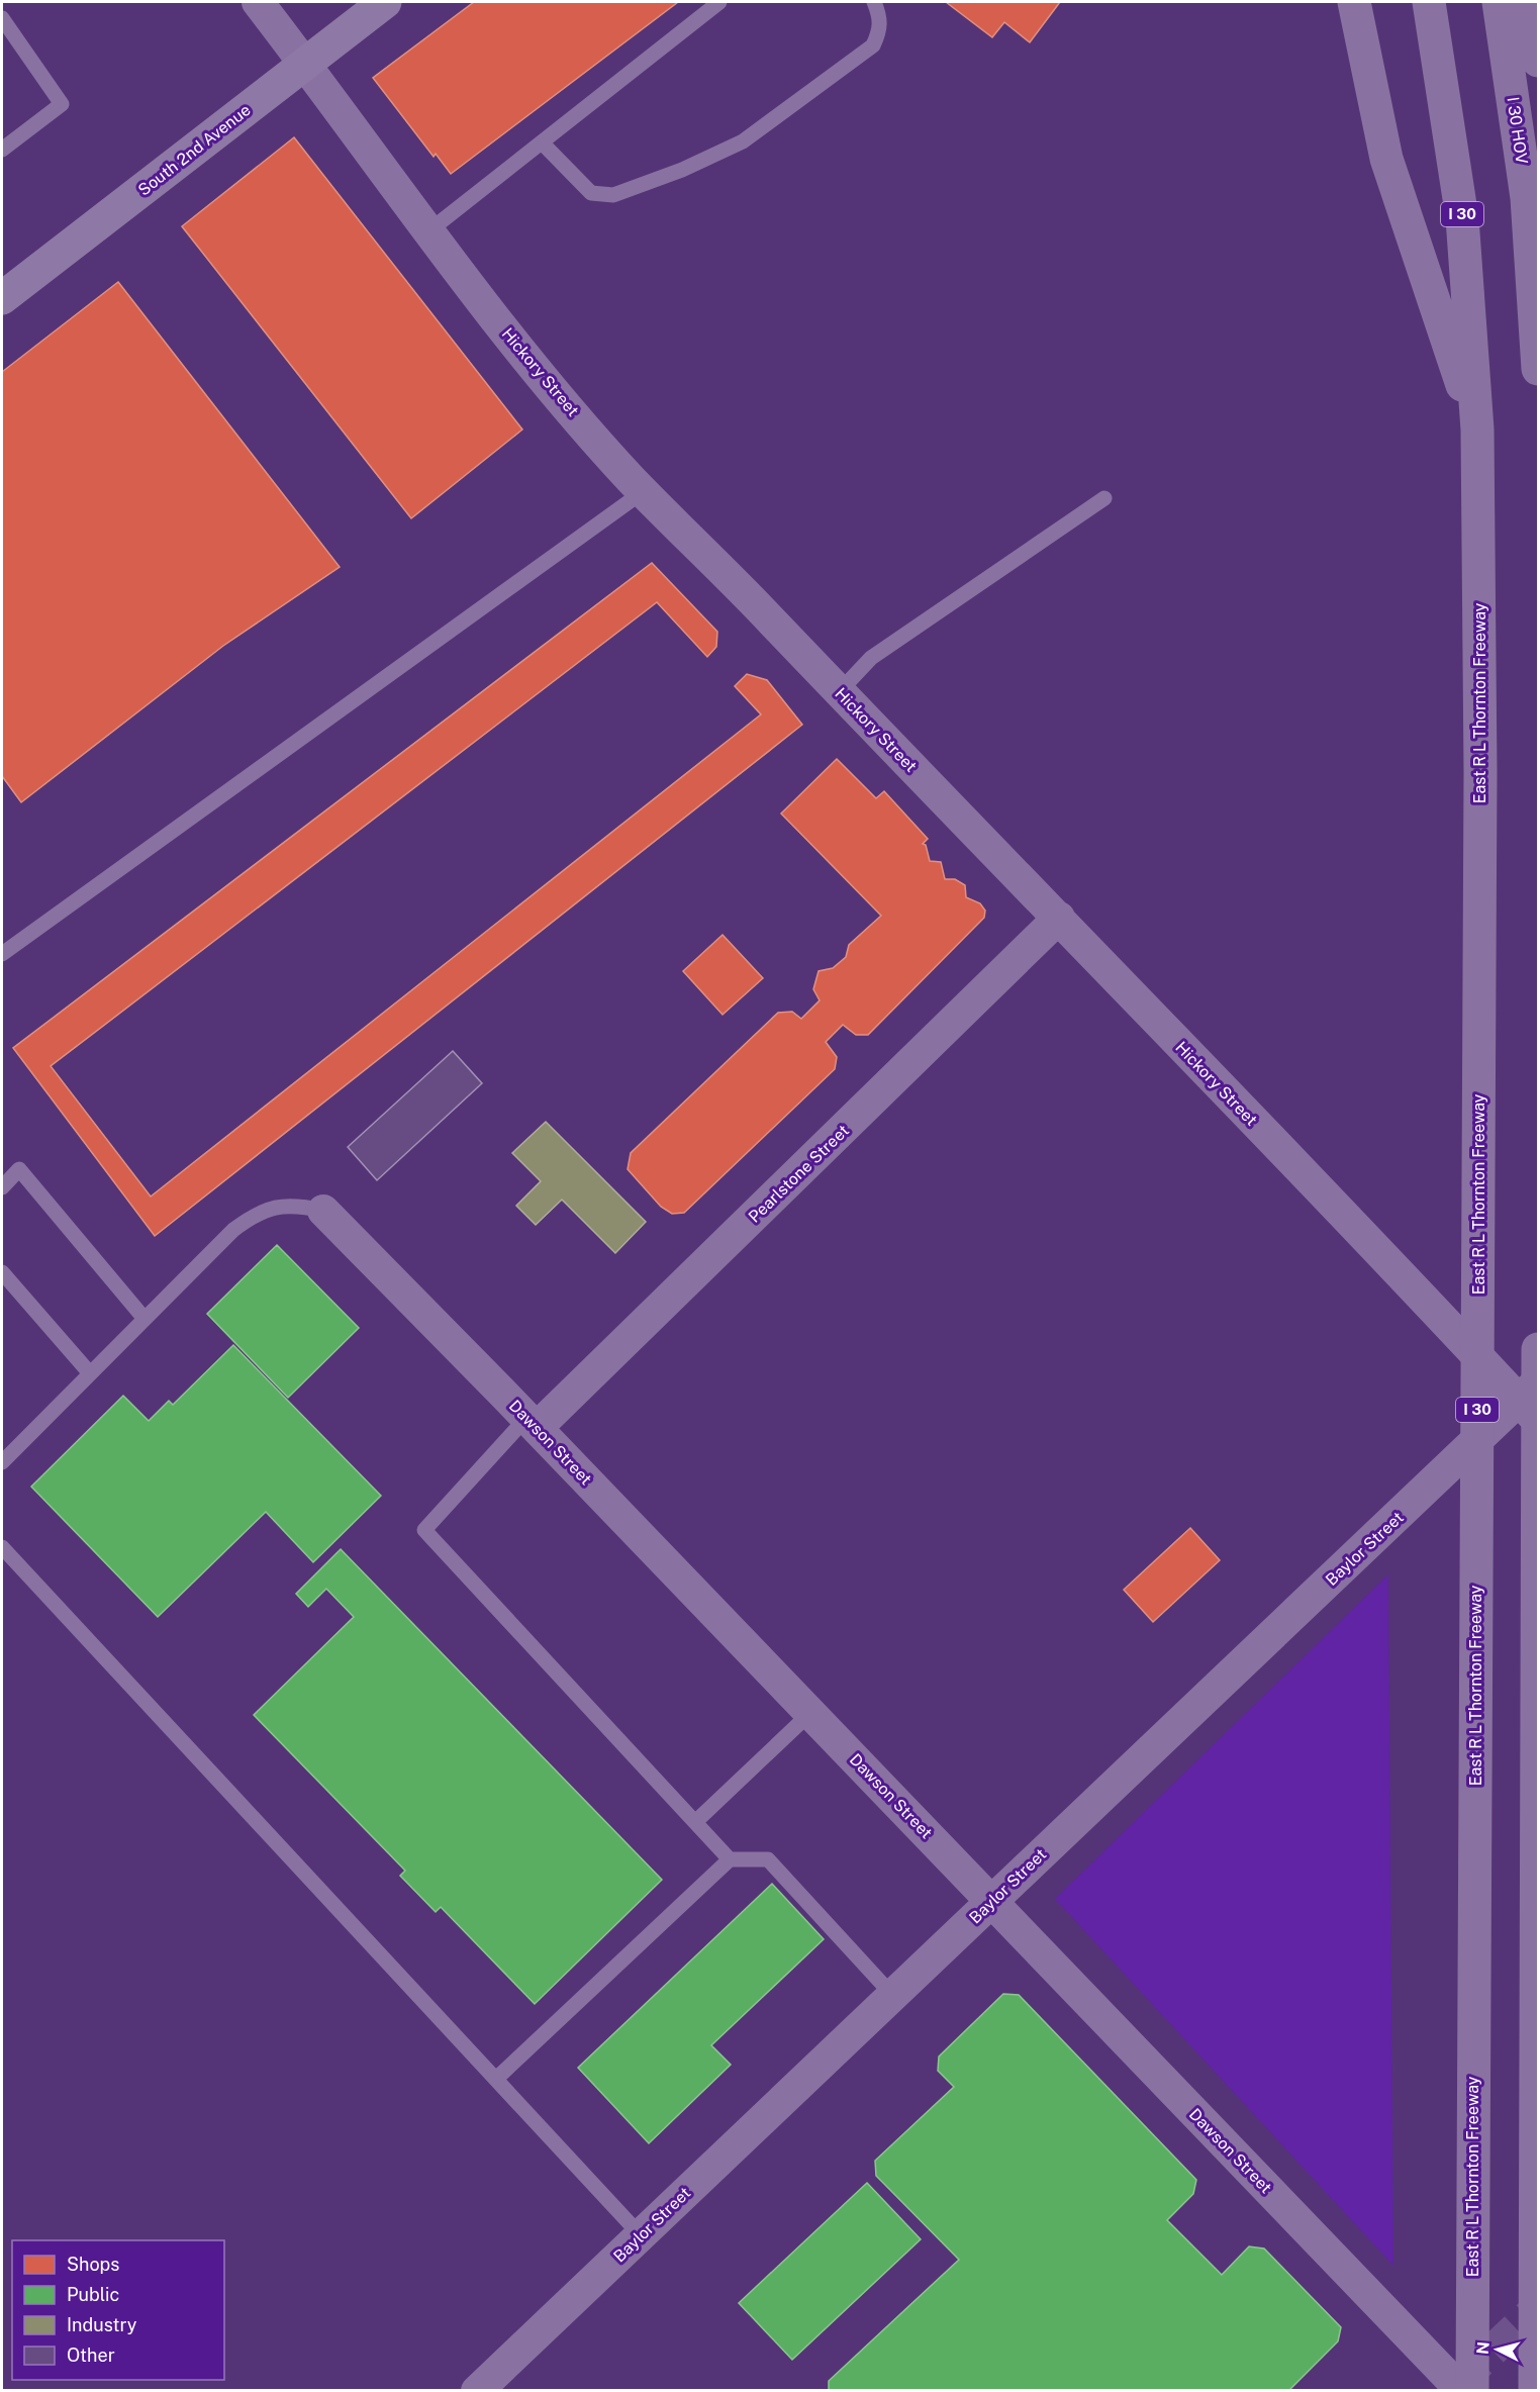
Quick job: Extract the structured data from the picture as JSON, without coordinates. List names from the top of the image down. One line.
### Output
{"streets":{"highway":["I 30 HOV","I 30","East R L Thornton Freeway"],"main road":["South 2nd Avenue"],"street":["Hickory Street","Pearlstone Street","Dawson Street","Baylor Street"]},"crossings":[["South 2nd Avenue","Hickory Street"],["Hickory Street","Pearlstone Street"],["Hickory Street","Baylor Street"],["East R L Thornton Freeway","Dawson Street"],["Pearlstone Street","Dawson Street"],["Dawson Street","Baylor Street"]],"legend":["Shops","Public","Industry","Other"],"north":"left"}
